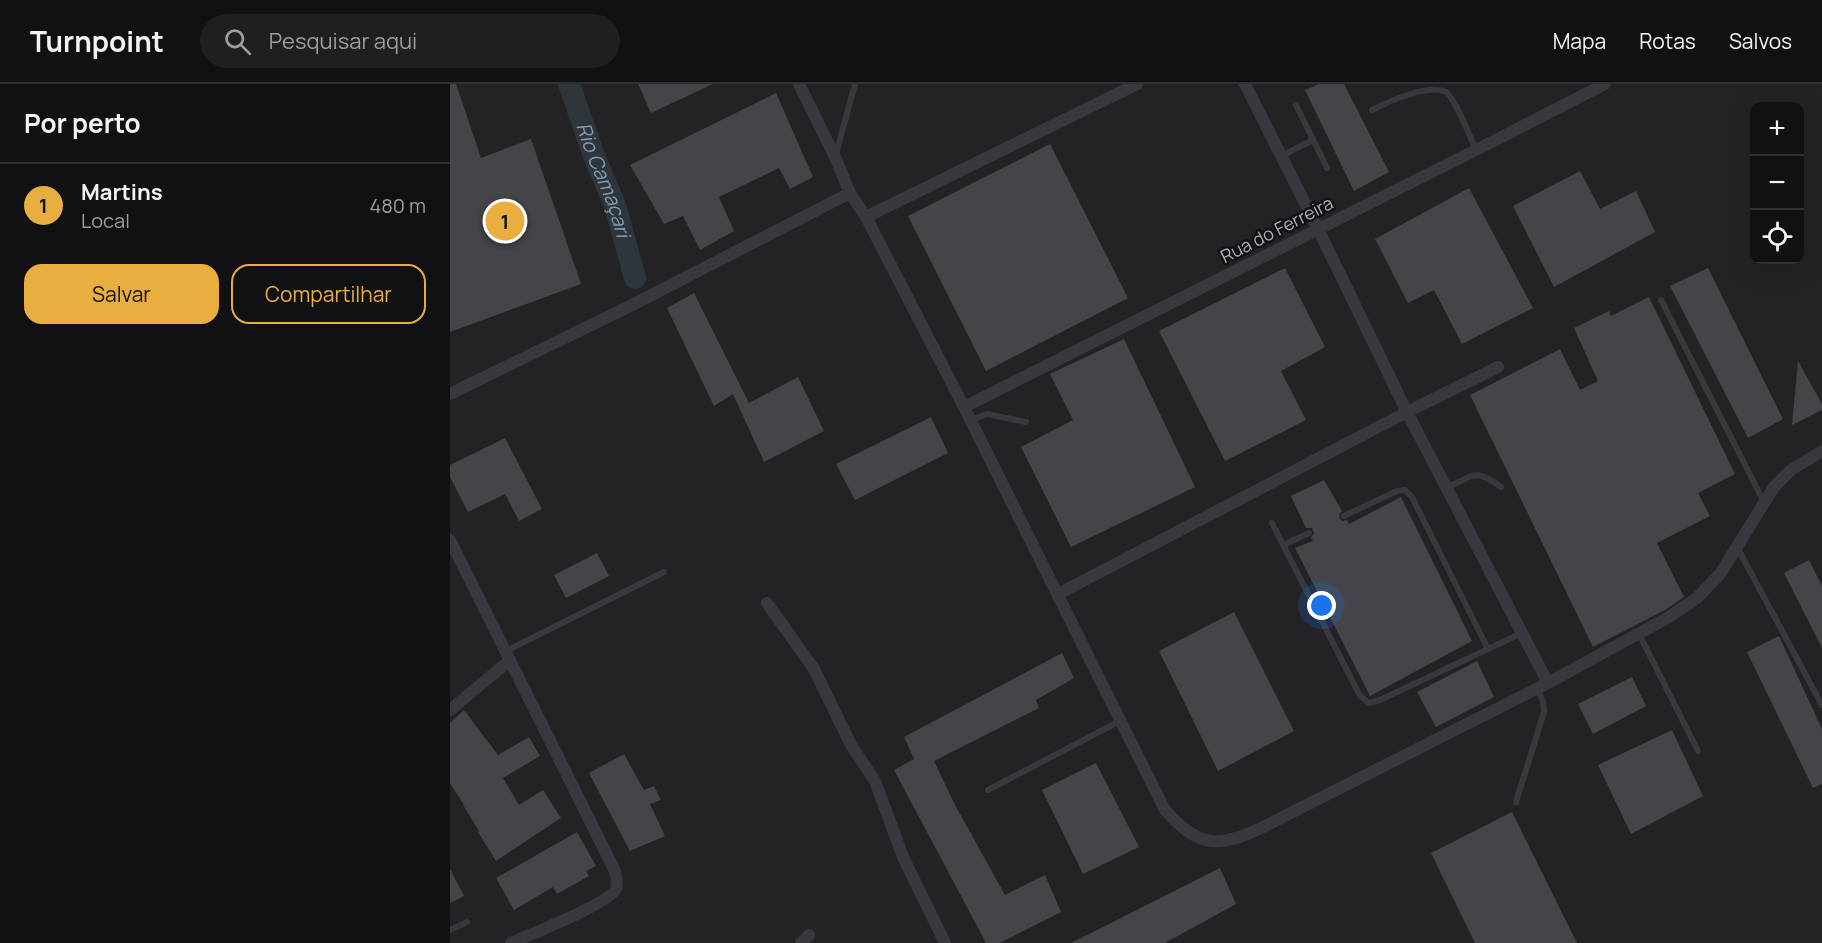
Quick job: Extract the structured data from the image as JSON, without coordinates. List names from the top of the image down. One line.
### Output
{"streets":{"street":["Rua do Ferreira"]},"water":["Rio Camaçari"],"page":{"header":"Turnpoint","search":"Pesquisar aqui","nav":["Mapa","Rotas","Salvos"],"heading":"Por perto","map_buttons":["+","−"],"list":[{"mark":"1","name":"Martins","note":"Local","value":"480 m"}],"pins":"1","buttons":["Salvar","Compartilhar"]}}
